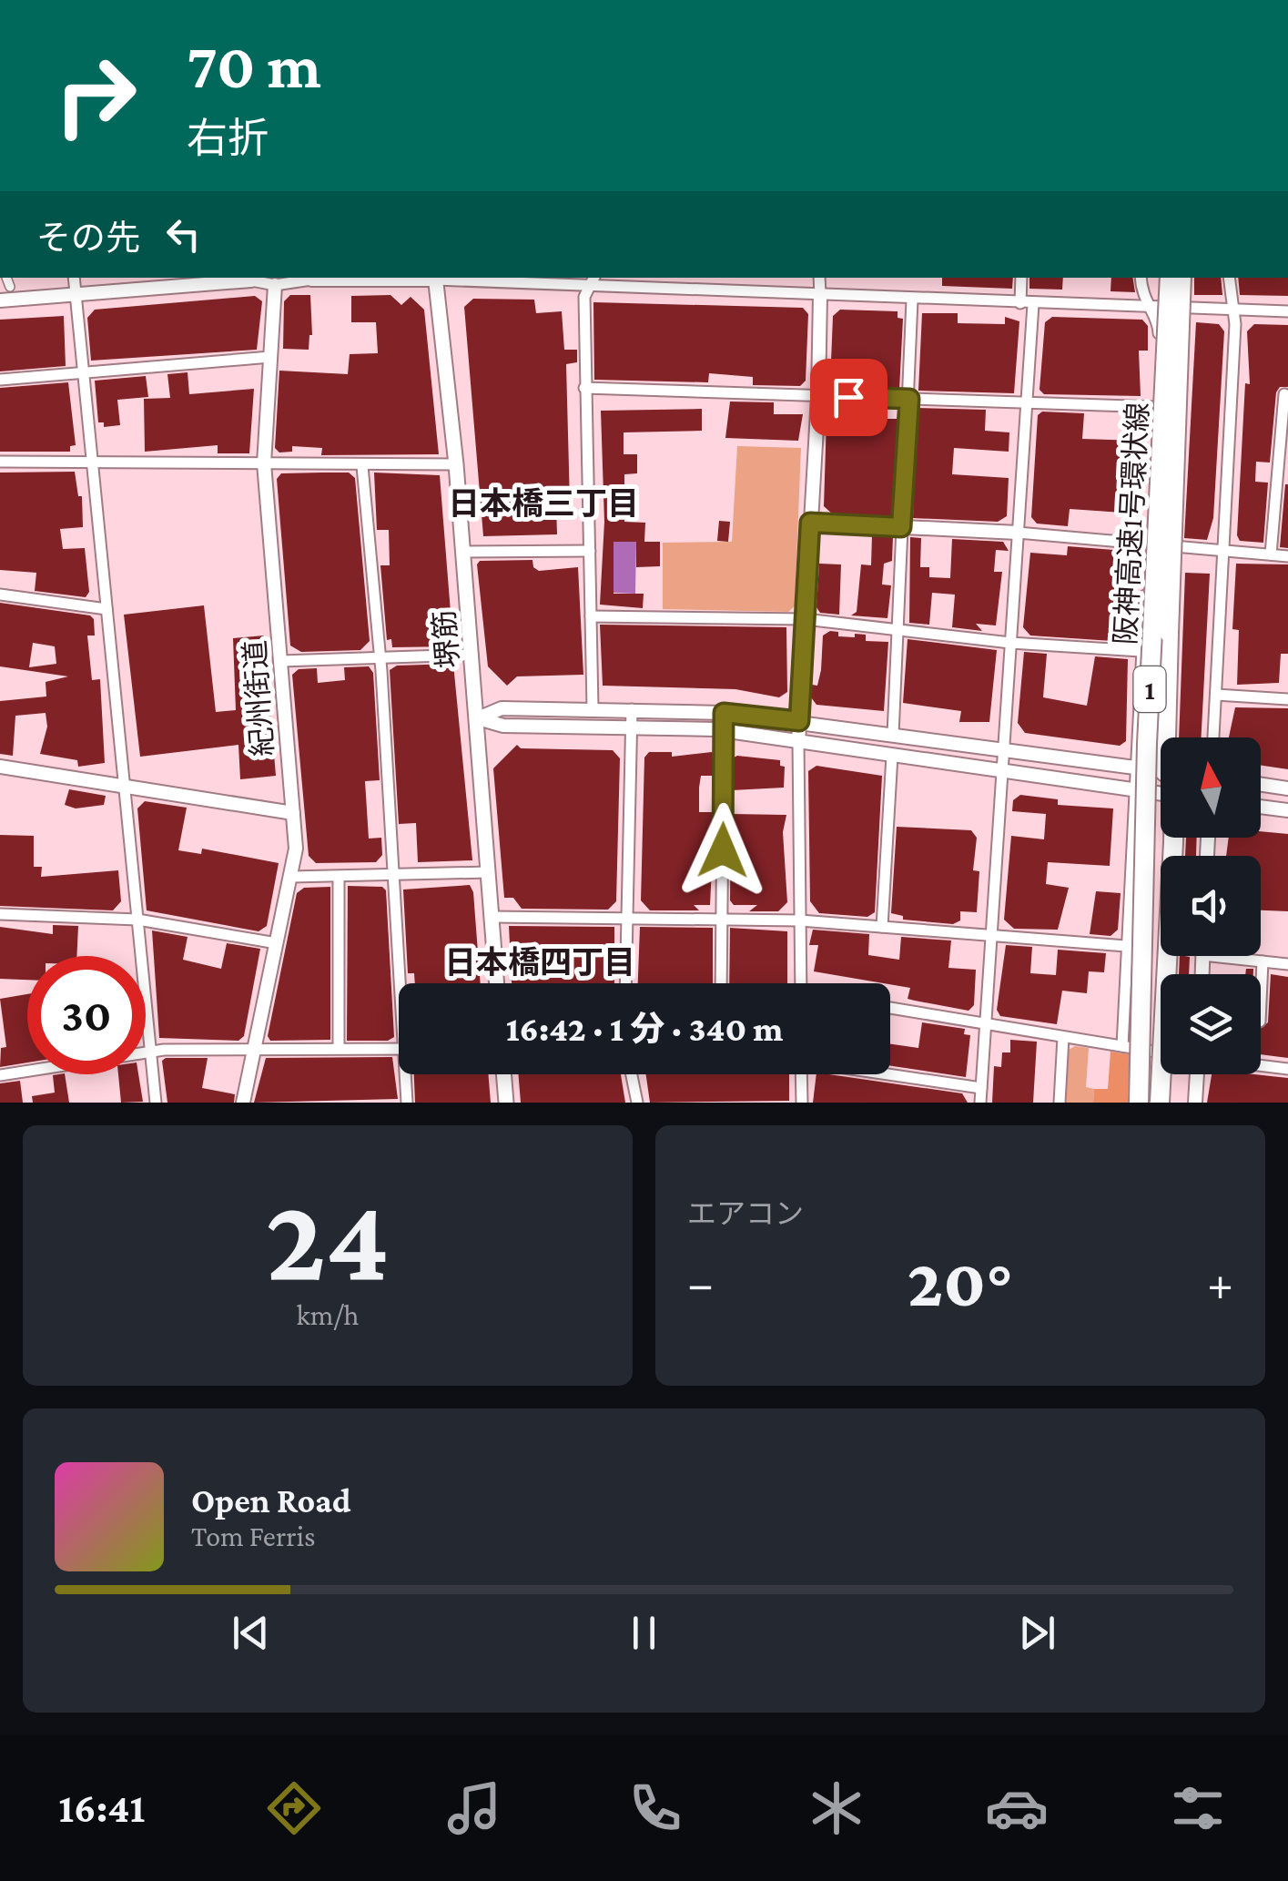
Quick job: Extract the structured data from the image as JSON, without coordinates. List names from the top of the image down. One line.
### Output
{"streets":{"highway":["阪神高速1号環状線","1"],"main road":["堺筋"],"street":["紀州街道"]},"districts":["日本橋三丁目","日本橋四丁目"],"north":"top","page":{"turn":["70 m","右折"],"then":"その先","limit":"30","trip":"16:42 · 1 分 · 340 m","tile":[["24","km/h"],"エアコン"],"heat":["−","20°","+"],"song":["Open Road","Tom Ferris"],"tabs":"16:41"}}
